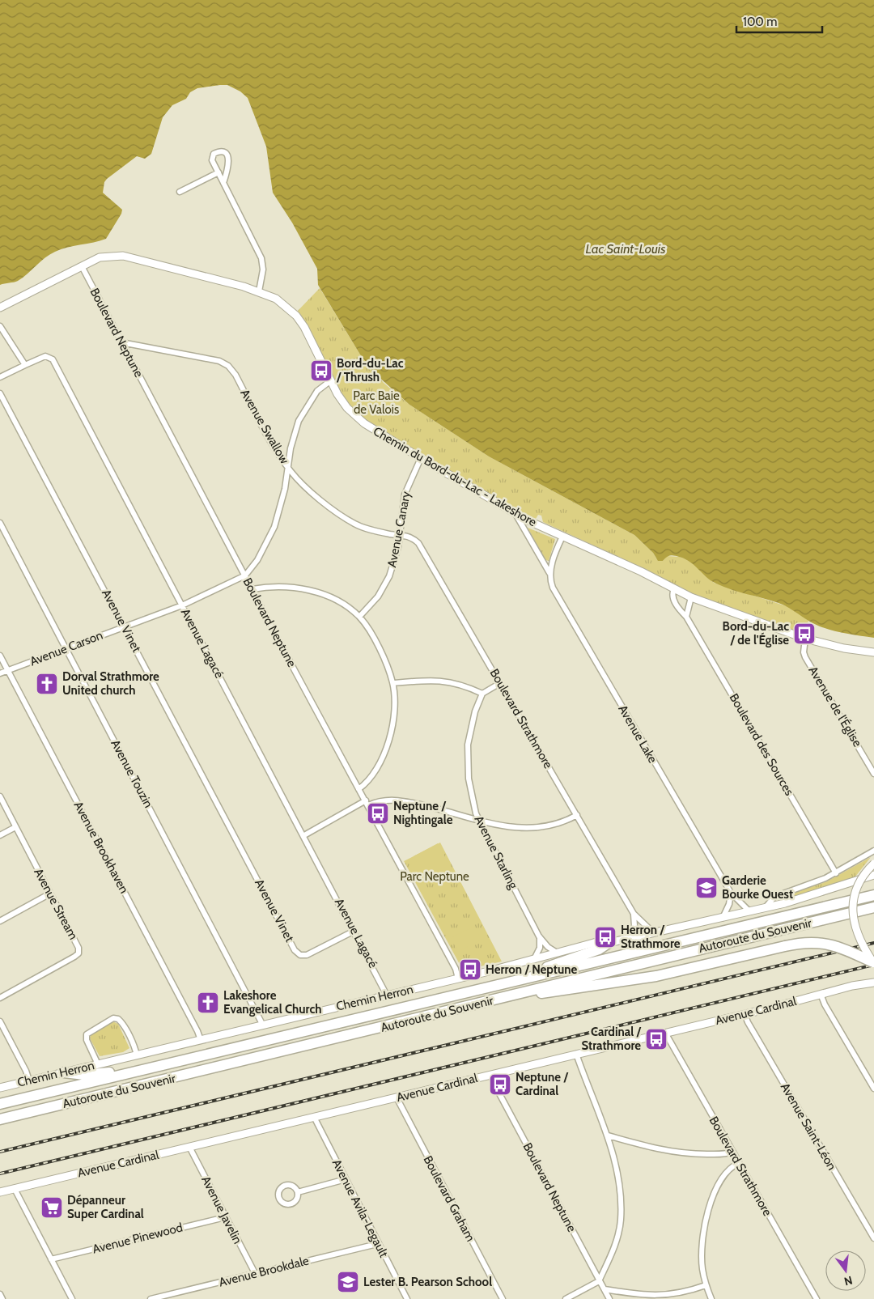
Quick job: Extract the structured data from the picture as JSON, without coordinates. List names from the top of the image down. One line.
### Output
{"streets":{"highway":["Autoroute du Souvenir"],"main road":["Chemin du Bord-du-Lac - Lakeshore","Chemin Herron","Avenue Cardinal"],"street":["Boulevard Neptune","Avenue Swallow","Avenue Canary","Avenue Vinet","Avenue Lagacé","Avenue Carson","Avenue de l'Église","Boulevard Strathmore","Avenue Lake","Boulevard des Sources","Avenue Touzin","Avenue Brookhaven","Avenue Starling","Avenue Stream","Avenue Saint-Léon","Boulevard Graham","Avenue Avila-Legault","Avenue Javelin","Avenue Pinewood","Avenue Brookdale"]},"crossings":[["Boulevard Neptune","Avenue Swallow"],["Boulevard Neptune","Chemin du Bord-du-Lac - Lakeshore"],["Boulevard Neptune","Avenue Carson"],["Boulevard Neptune","Chemin Herron"],["Boulevard Neptune","Avenue Cardinal"],["Avenue Swallow","Avenue Canary"],["Avenue Swallow","Boulevard Strathmore"],["Chemin du Bord-du-Lac - Lakeshore","Avenue Canary"],["Chemin du Bord-du-Lac - Lakeshore","Avenue de l'Église"],["Chemin du Bord-du-Lac - Lakeshore","Avenue Lake"],["Chemin du Bord-du-Lac - Lakeshore","Boulevard des Sources"],["Avenue Canary","Boulevard Strathmore"],["Avenue Vinet","Avenue Lagacé"],["Avenue Vinet","Avenue Carson"],["Avenue Lagacé","Avenue Carson"],["Avenue Lagacé","Chemin Herron"],["Avenue Carson","Avenue Touzin"],["Avenue Carson","Avenue Brookhaven"],["Boulevard Strathmore","Chemin Herron"],["Boulevard Strathmore","Avenue Cardinal"],["Avenue Lake","Chemin Herron"],["Avenue Touzin","Chemin Herron"],["Avenue Brookhaven","Chemin Herron"],["Avenue Starling","Chemin Herron"],["Avenue Cardinal","Avenue Saint-Léon"],["Avenue Cardinal","Boulevard Graham"],["Avenue Cardinal","Avenue Avila-Legault"],["Avenue Cardinal","Avenue Javelin"],["Avenue Avila-Legault","Avenue Brookdale"],["Avenue Javelin","Avenue Pinewood"],["Avenue Javelin","Avenue Brookdale"]],"water":["Lac Saint-Louis"],"parks":["Parc Baie de Valois","Parc Neptune"],"places":{"bus stop":["Bord-du-Lac / Thrush","Bord-du-Lac / de l'Église","Neptune / Nightingale","Herron / Strathmore","Herron / Neptune","Cardinal / Strathmore","Neptune / Cardinal"],"church":["Dorval Strathmore United church","Lakeshore Evangelical Church"],"school or university":["Garderie Bourke Ouest","Lester B. Pearson School"],"supermarket":["Dépanneur Super Cardinal"]},"scale_bar":"100 m","north":"bottom"}
